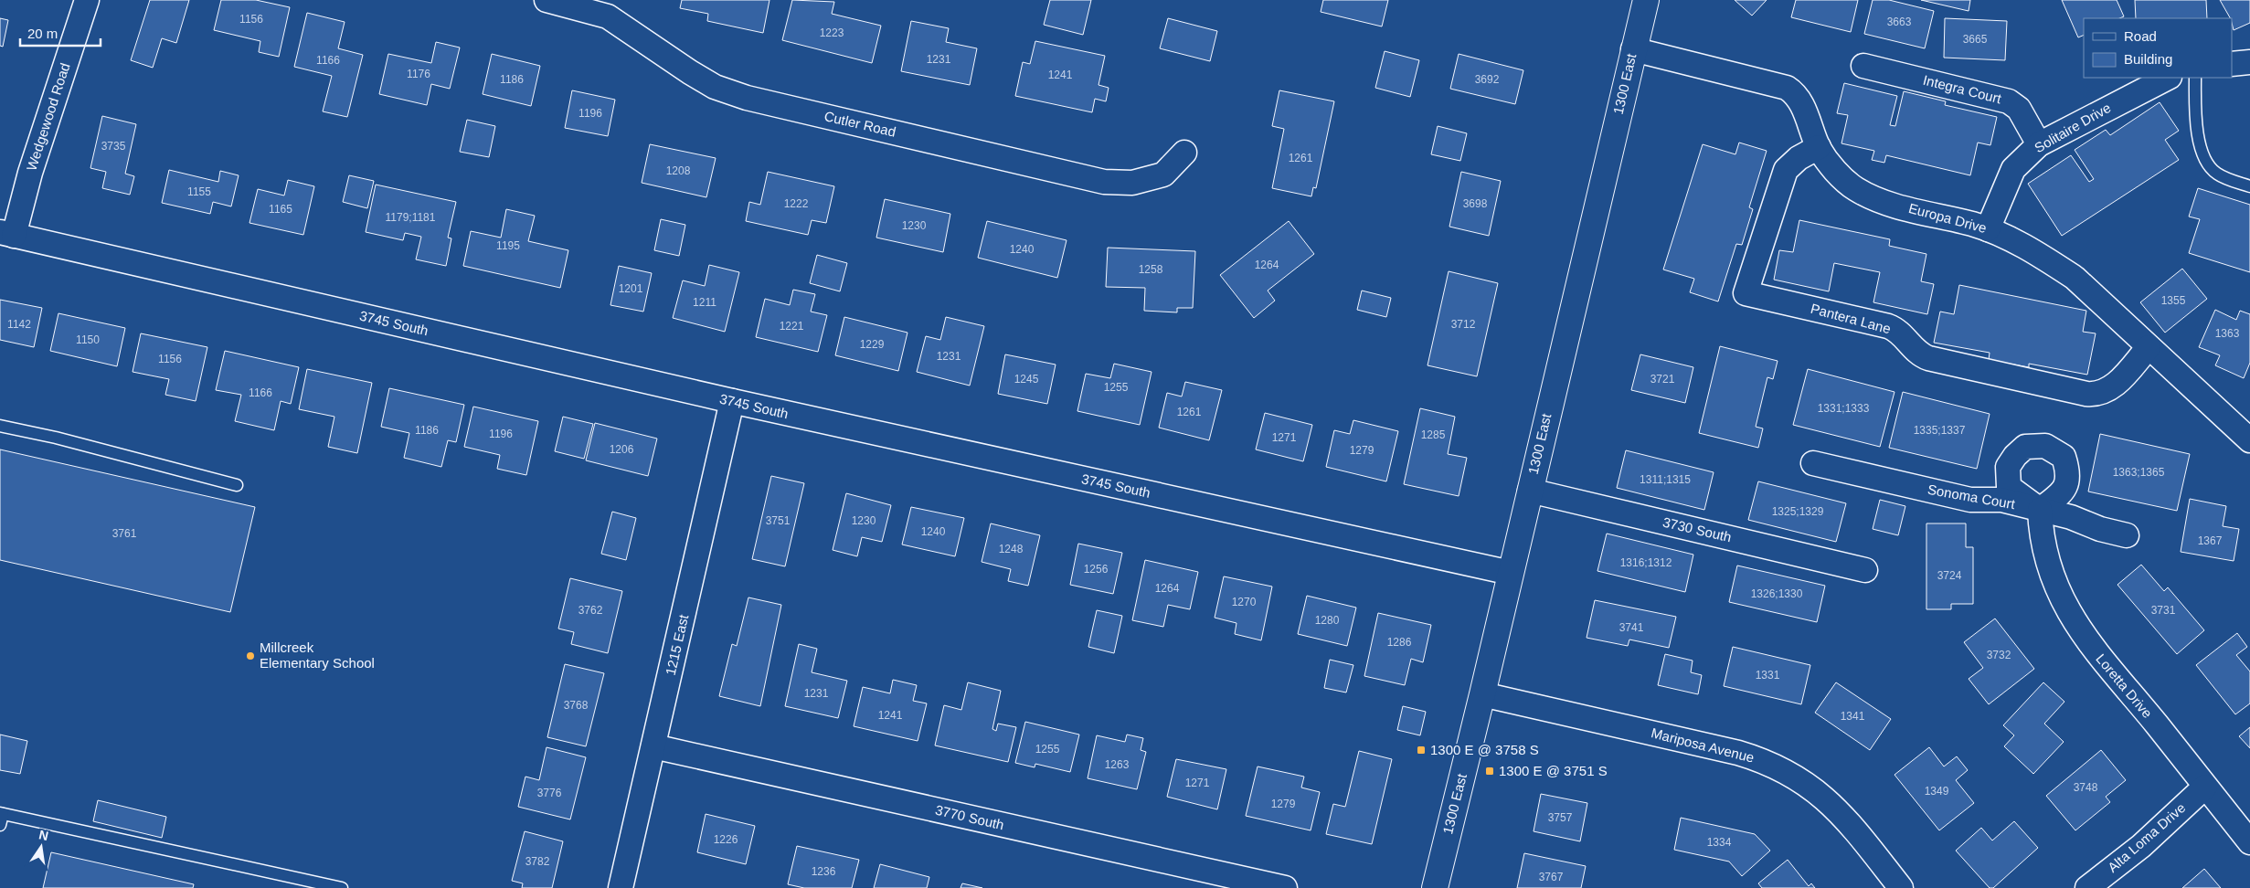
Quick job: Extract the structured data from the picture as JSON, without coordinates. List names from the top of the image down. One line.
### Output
{"streets":{"main road":["1300 East"],"street":["Integra Court","Wedgewood Road","Cutler Road","Solitaire Drive","Europa Drive","Pantera Lane","3745 South","Sonoma Court","3730 South","1215 East","Loretta Drive","Mariposa Avenue","3770 South","Alta Loma Drive"]},"crossings":[["1300 East","Europa Drive"],["1300 East","3745 South"],["1300 East","3730 South"],["1300 East","Mariposa Avenue"],["Integra Court","Solitaire Drive"],["Wedgewood Road","3745 South"],["Solitaire Drive","Europa Drive"],["Europa Drive","Pantera Lane"],["3745 South","1215 East"],["Sonoma Court","Loretta Drive"],["1215 East","3770 South"],["Loretta Drive","Alta Loma Drive"]],"places":{"other":["Millcreek Elementary School"],"transit":["1300 E @ 3758 S","1300 E @ 3751 S"]},"house_numbers":["1156","3663","1223","3665","1231","1166","1176","1241","1186","3692","1196","3735","1261","1208","1155","1222","3698","1165","1179;1181","1230","1195","1240","1264","1258","1201","1355","1211","1142","3712","1221","1363","1150","1229","1231","1156","1245","3721","1255","1166","1331;1333","1261","1186","1335;1337","1196","1285","1271","1206","1279","1363;1365","1311;1315","1325;1329","3751","1230","1240","3761","1367","1248","1316;1312","1256","3724","1264","1326;1330","1270","3762","3731","1280","3741","1286","3732","1331","1231","3768","1241","1341","1255","1263","1271","3748","1349","3776","1279","3757","1226","1334","3782","1236","3767"],"legend":["Road","Building"],"scale_bar":"20 m","north":"top"}
